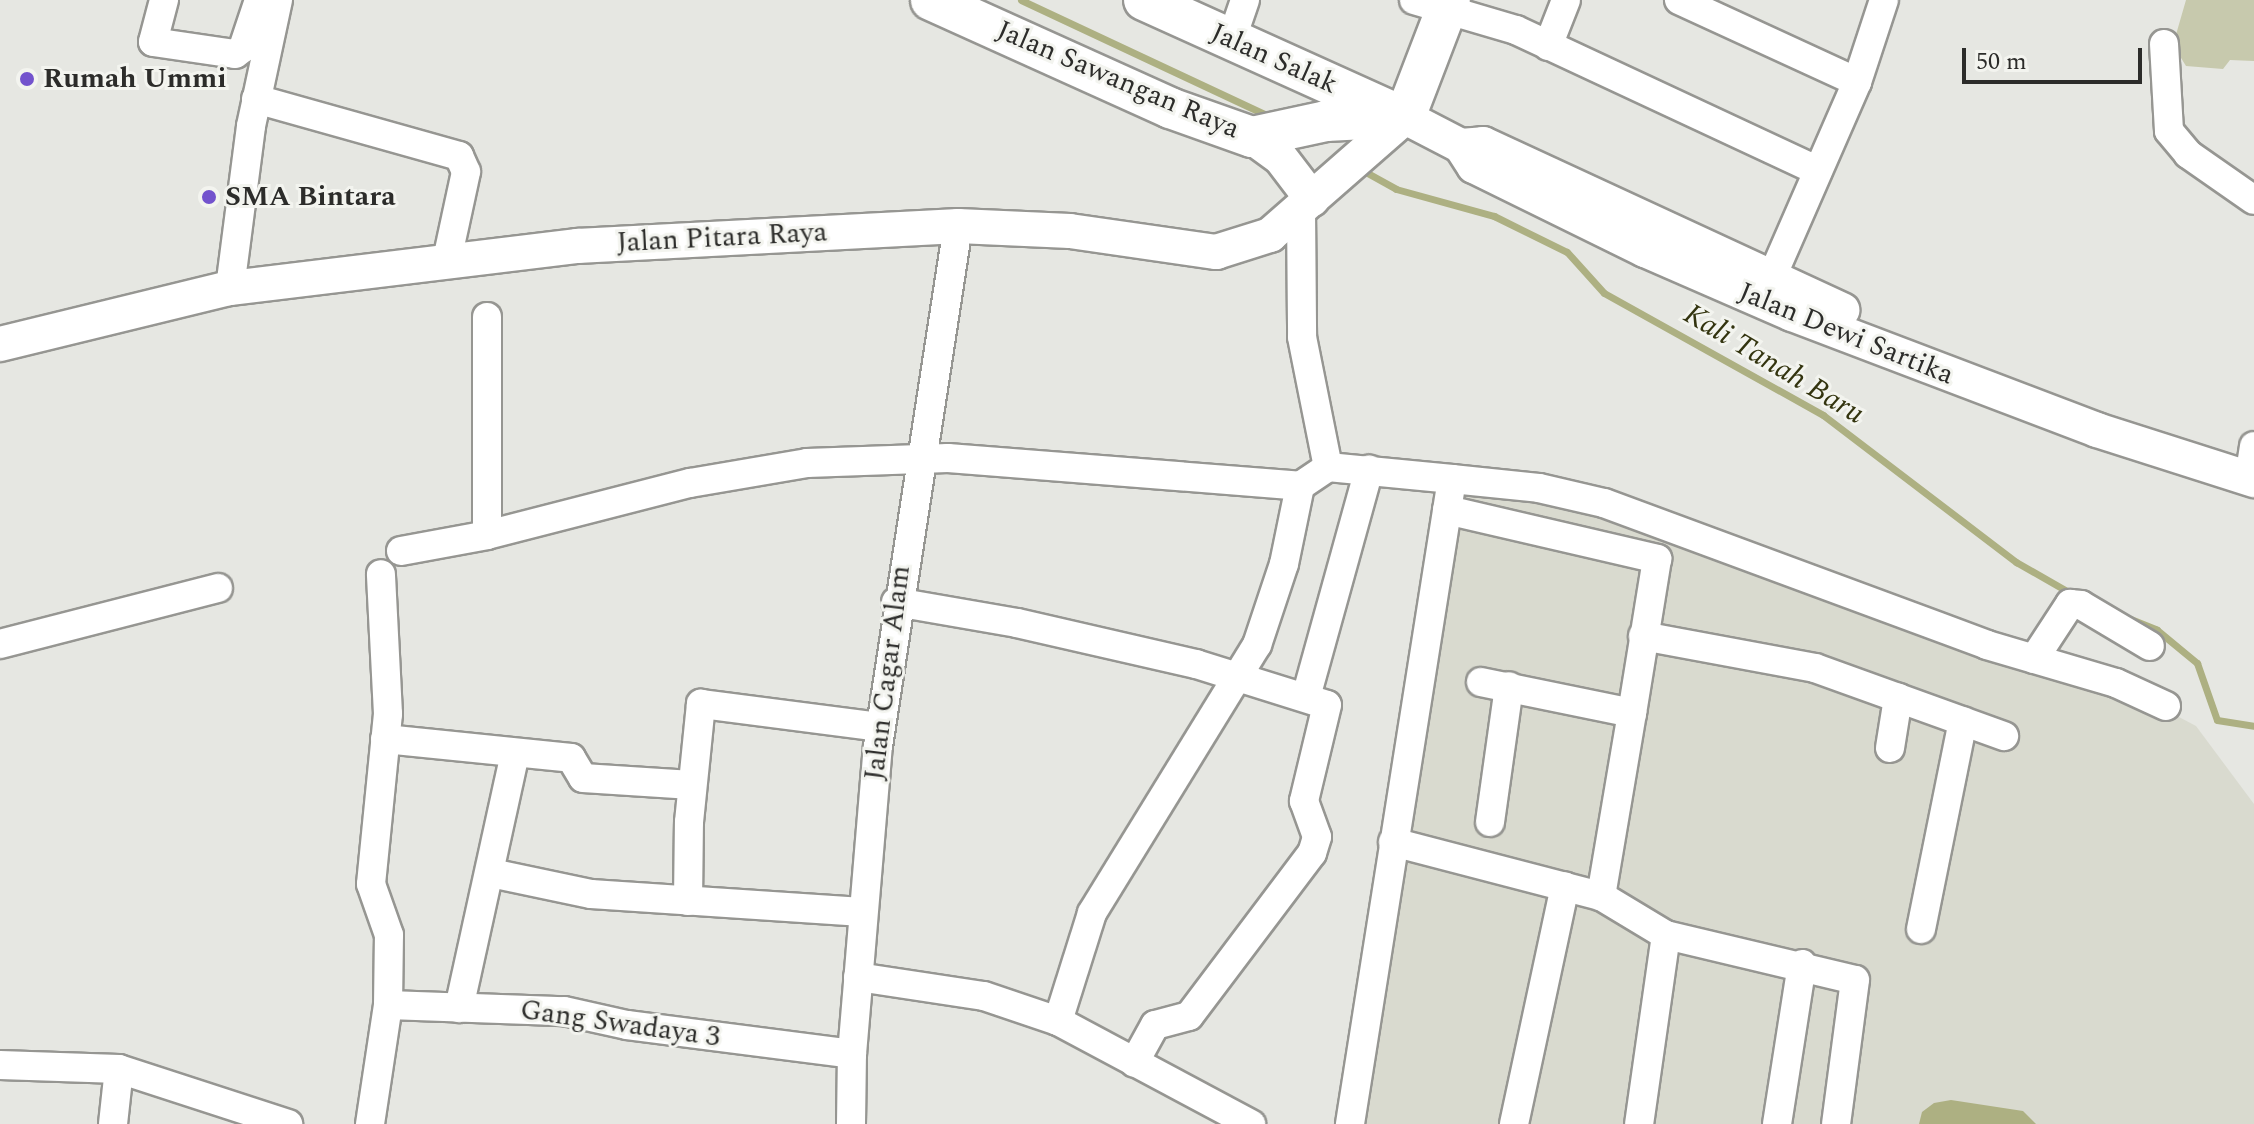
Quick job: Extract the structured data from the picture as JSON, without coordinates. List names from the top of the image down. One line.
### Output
{"streets":{"highway":["Jalan Salak","Jalan Sawangan Raya"],"main road":["Jalan Pitara Raya","Jalan Dewi Sartika"],"street":["Jalan Cagar Alam","Gang Swadaya 3"]},"crossings":[["Jalan Salak","Jalan Sawangan Raya"],["Jalan Salak","Jalan Pitara Raya"],["Jalan Salak","Jalan Dewi Sartika"],["Jalan Sawangan Raya","Jalan Pitara Raya"],["Jalan Sawangan Raya","Jalan Dewi Sartika"],["Jalan Pitara Raya","Jalan Dewi Sartika"],["Jalan Pitara Raya","Jalan Cagar Alam"],["Jalan Cagar Alam","Gang Swadaya 3"]],"water":["Kali Tanah Baru"],"places":["Rumah Ummi","SMA Bintara"],"scale_bar":"50 m"}
